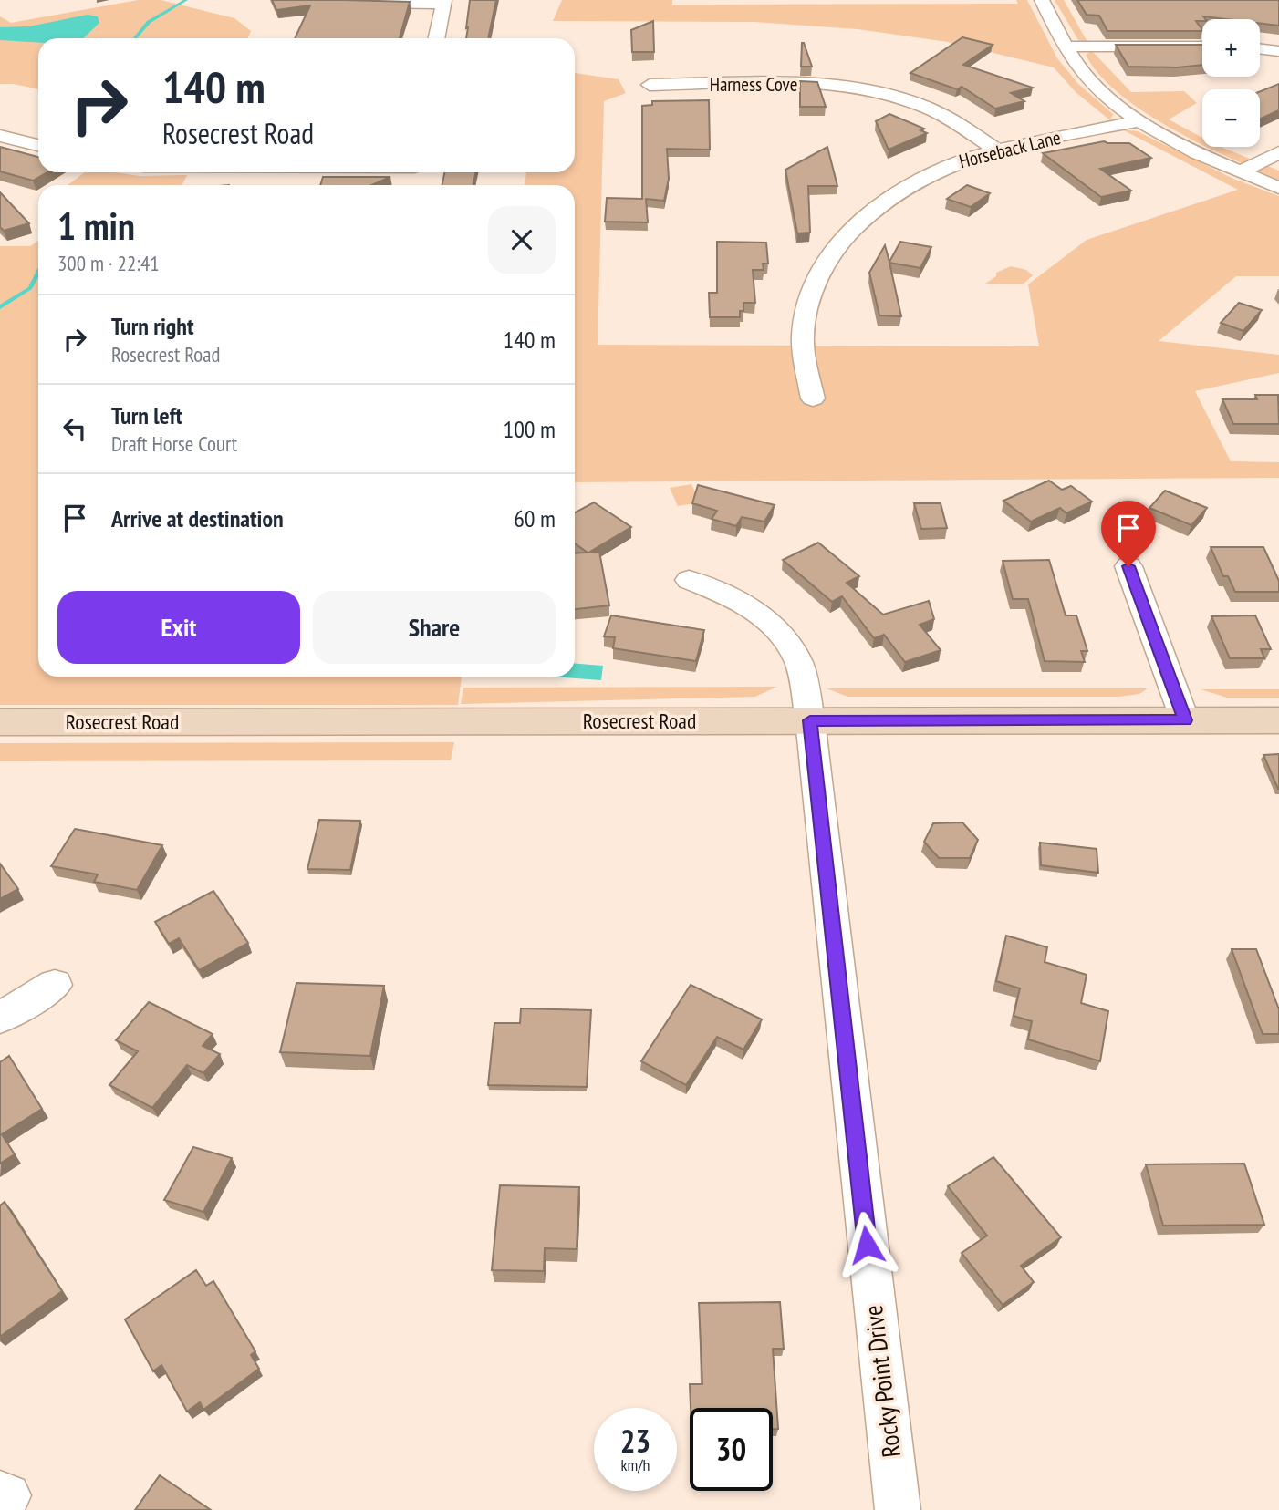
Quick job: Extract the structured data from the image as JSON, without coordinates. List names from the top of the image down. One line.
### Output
{"streets":{"main road":["Rosecrest Road"],"street":["Harness Cove","Horseback Lane","Rocky Point Drive"]},"crossings":[["Harness Cove","Horseback Lane"],["Rosecrest Road","Rocky Point Drive"]],"page":{"map_buttons":["+","−"],"turn":["140 m","Rosecrest Road"],"heading":["1 min","300 m · 22:41"],"list":[{"name":"Turn right","note":"Rosecrest Road","value":"140 m"},{"name":"Turn left","note":"Draft Horse Court","value":"100 m"},{"name":"Arrive at destination","value":"60 m"}],"buttons":["Exit","Share"],"speed":"23 km/h","limit":"30"}}
